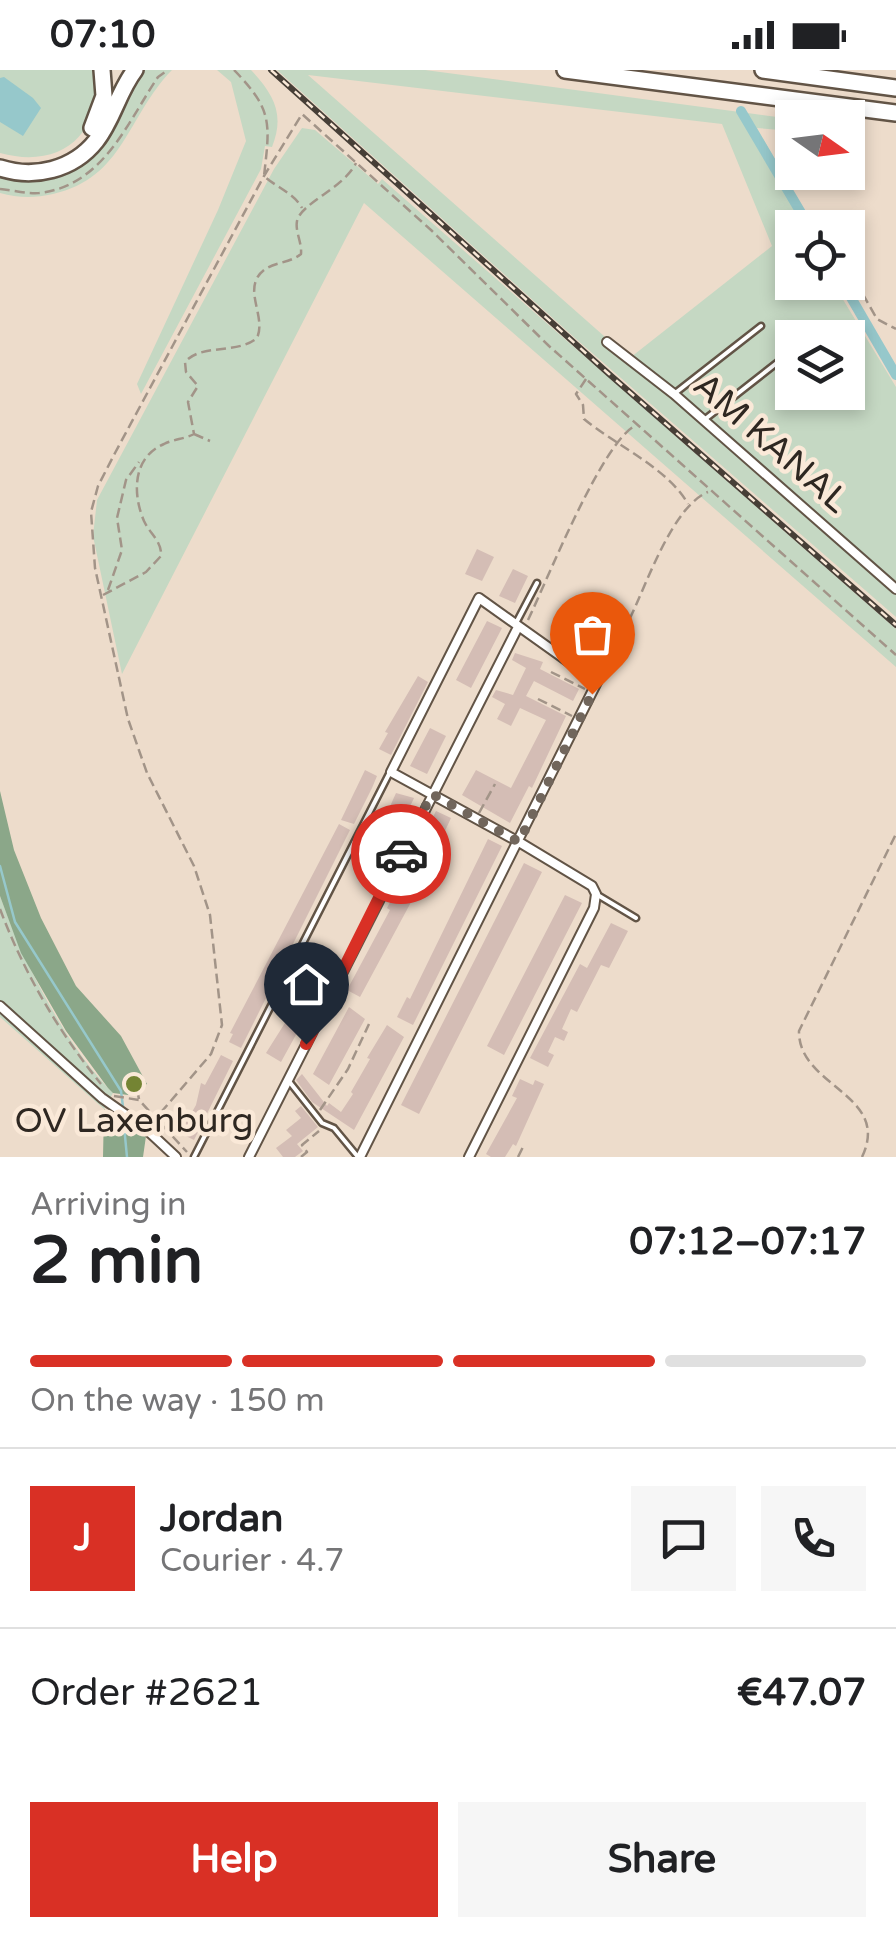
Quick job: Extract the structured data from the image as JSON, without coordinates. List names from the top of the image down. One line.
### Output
{"streets":{"street":["AM KANAL"]},"places":["OV Laxenburg"],"north":"right","page":{"status":"07:10","heading":["2 min","Arriving in","07:12–07:17"],"panel":["Jordan","Courier · 4.7","Order #2621","€47.07"],"bar":"On the way · 150 m","round":"J","buttons":["Help","Share"]}}
